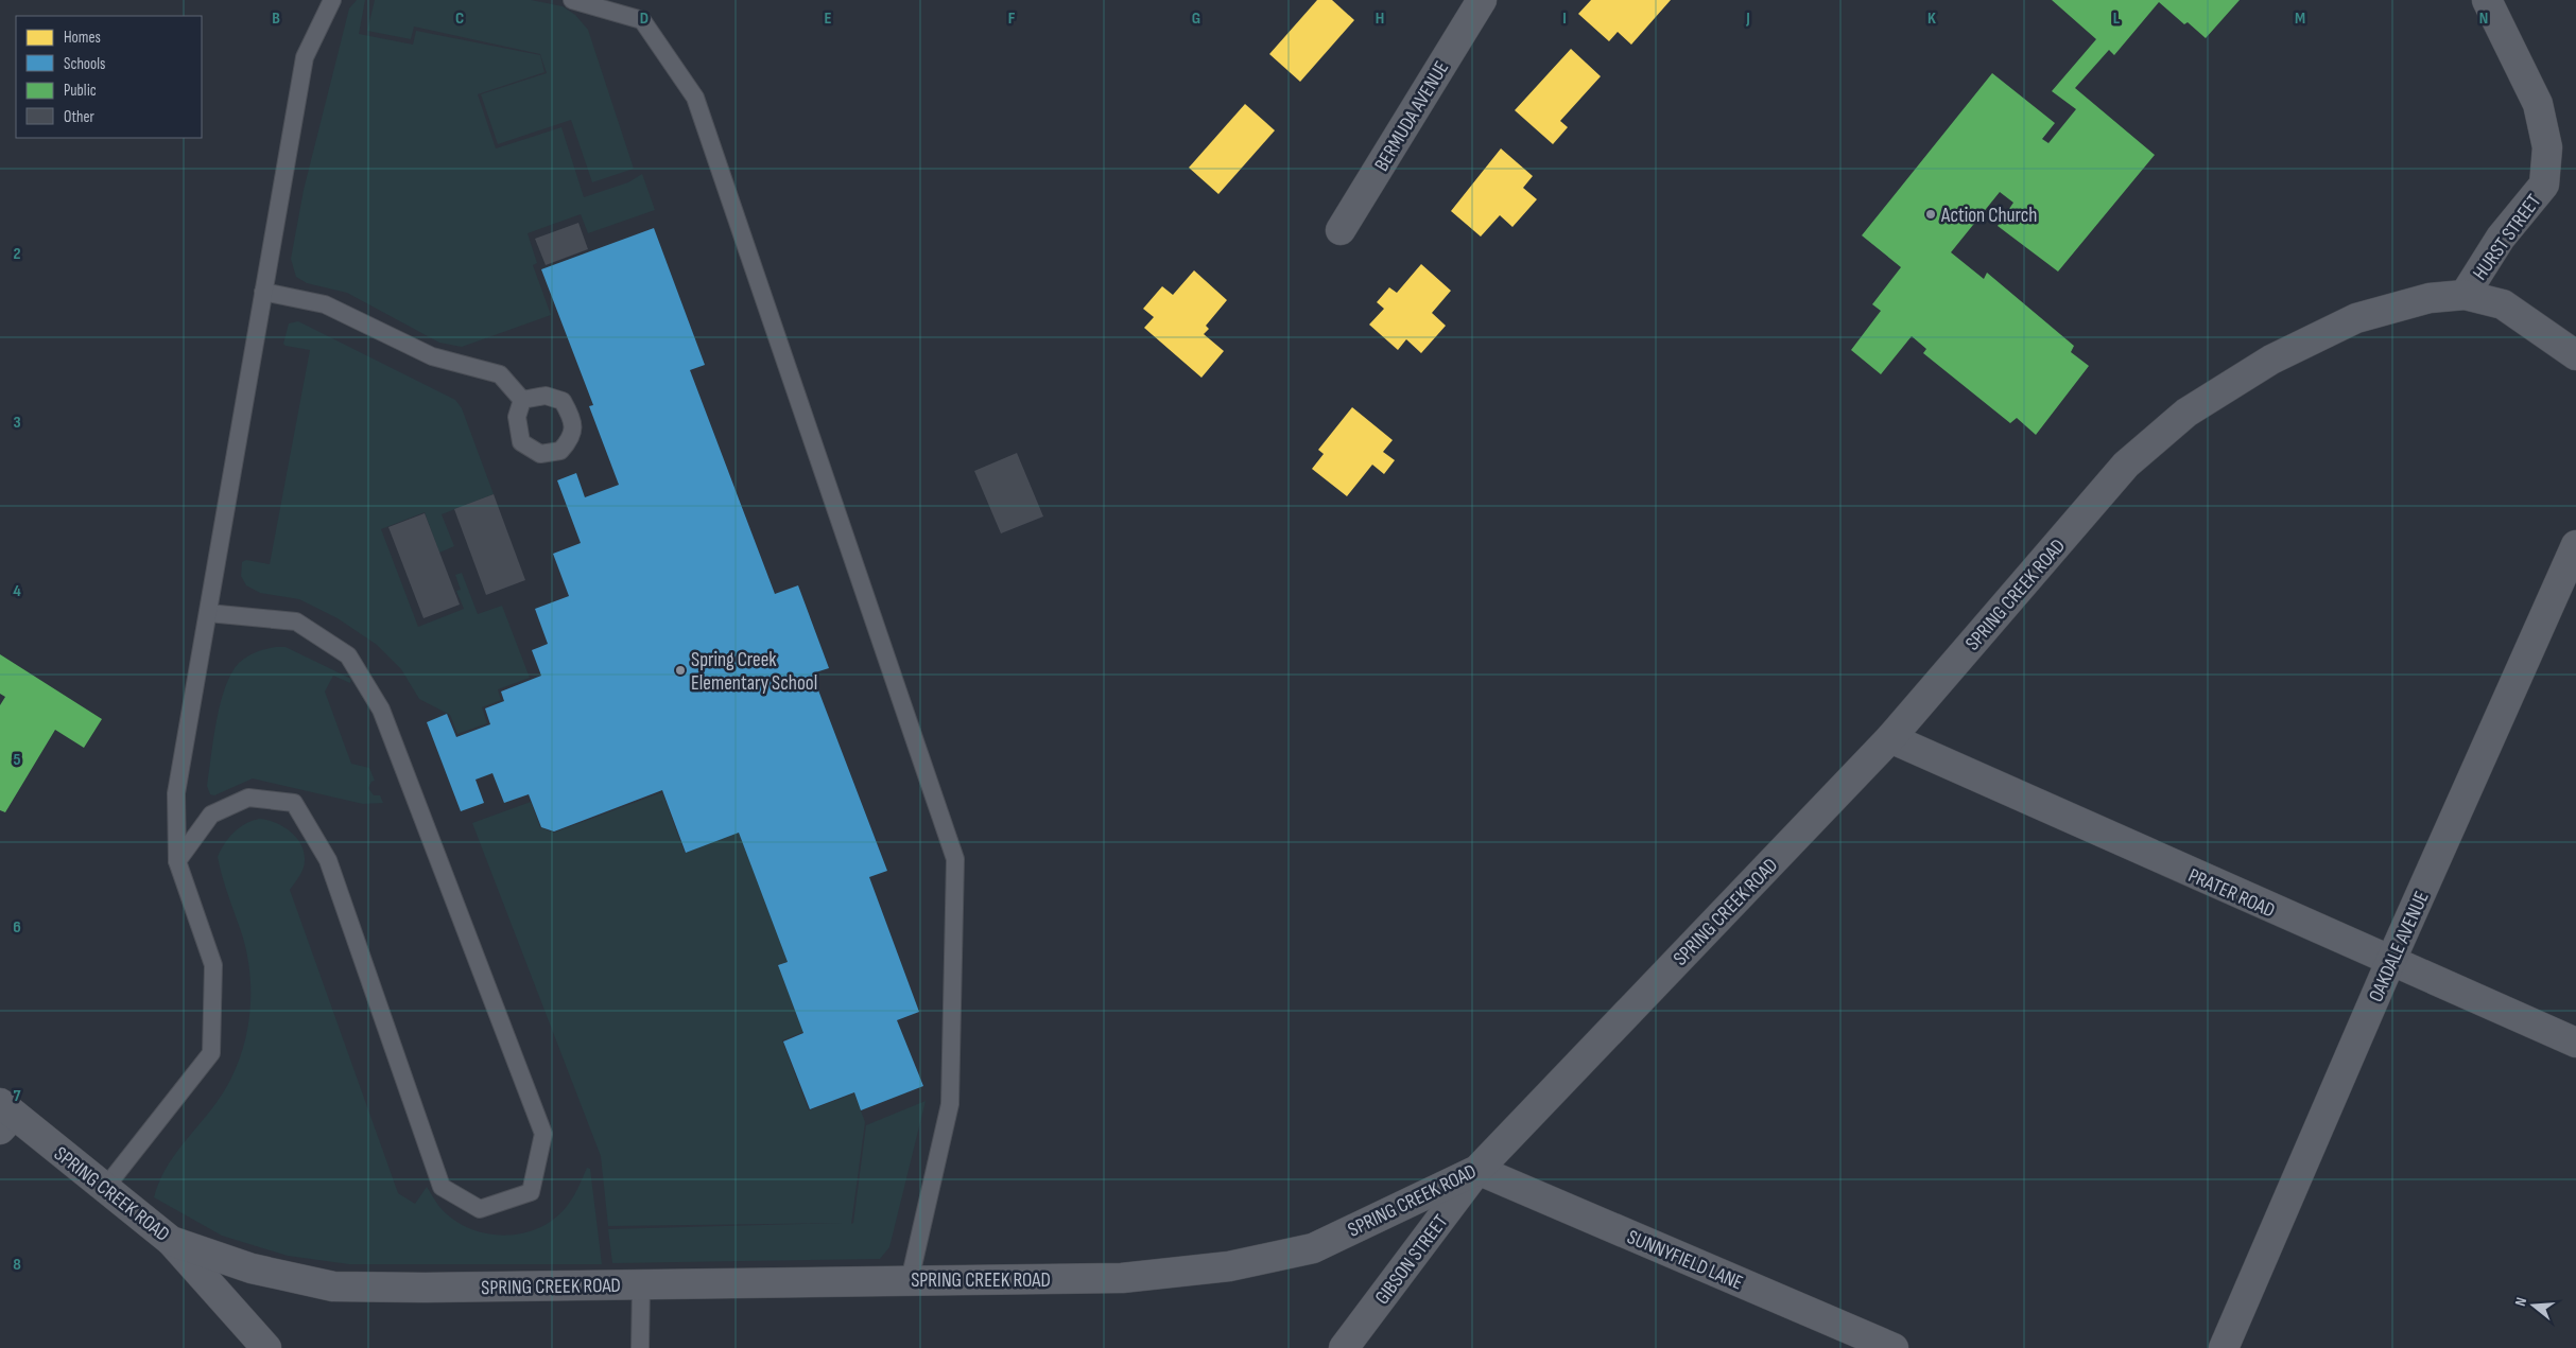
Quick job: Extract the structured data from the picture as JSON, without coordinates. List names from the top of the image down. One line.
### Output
{"streets":{"street":["BERMUDA AVENUE","HURST STREET","SPRING CREEK ROAD","PRATER ROAD","OAKDALE AVENUE","GIBSON STREET","SUNNYFIELD LANE"]},"crossings":[["HURST STREET","SPRING CREEK ROAD"],["SPRING CREEK ROAD","PRATER ROAD"],["SPRING CREEK ROAD","GIBSON STREET"],["SPRING CREEK ROAD","SUNNYFIELD LANE"],["PRATER ROAD","OAKDALE AVENUE"],["GIBSON STREET","SUNNYFIELD LANE"]],"places":["Action Church","Spring Creek Elementary School"],"legend":["Homes","Schools","Public","Other"],"north":"left","grid":{"columns":["B","C","D","E","F","G","H","I","J","K","L","M","N"],"rows":["2","3","4","5","6","7","8"]}}
